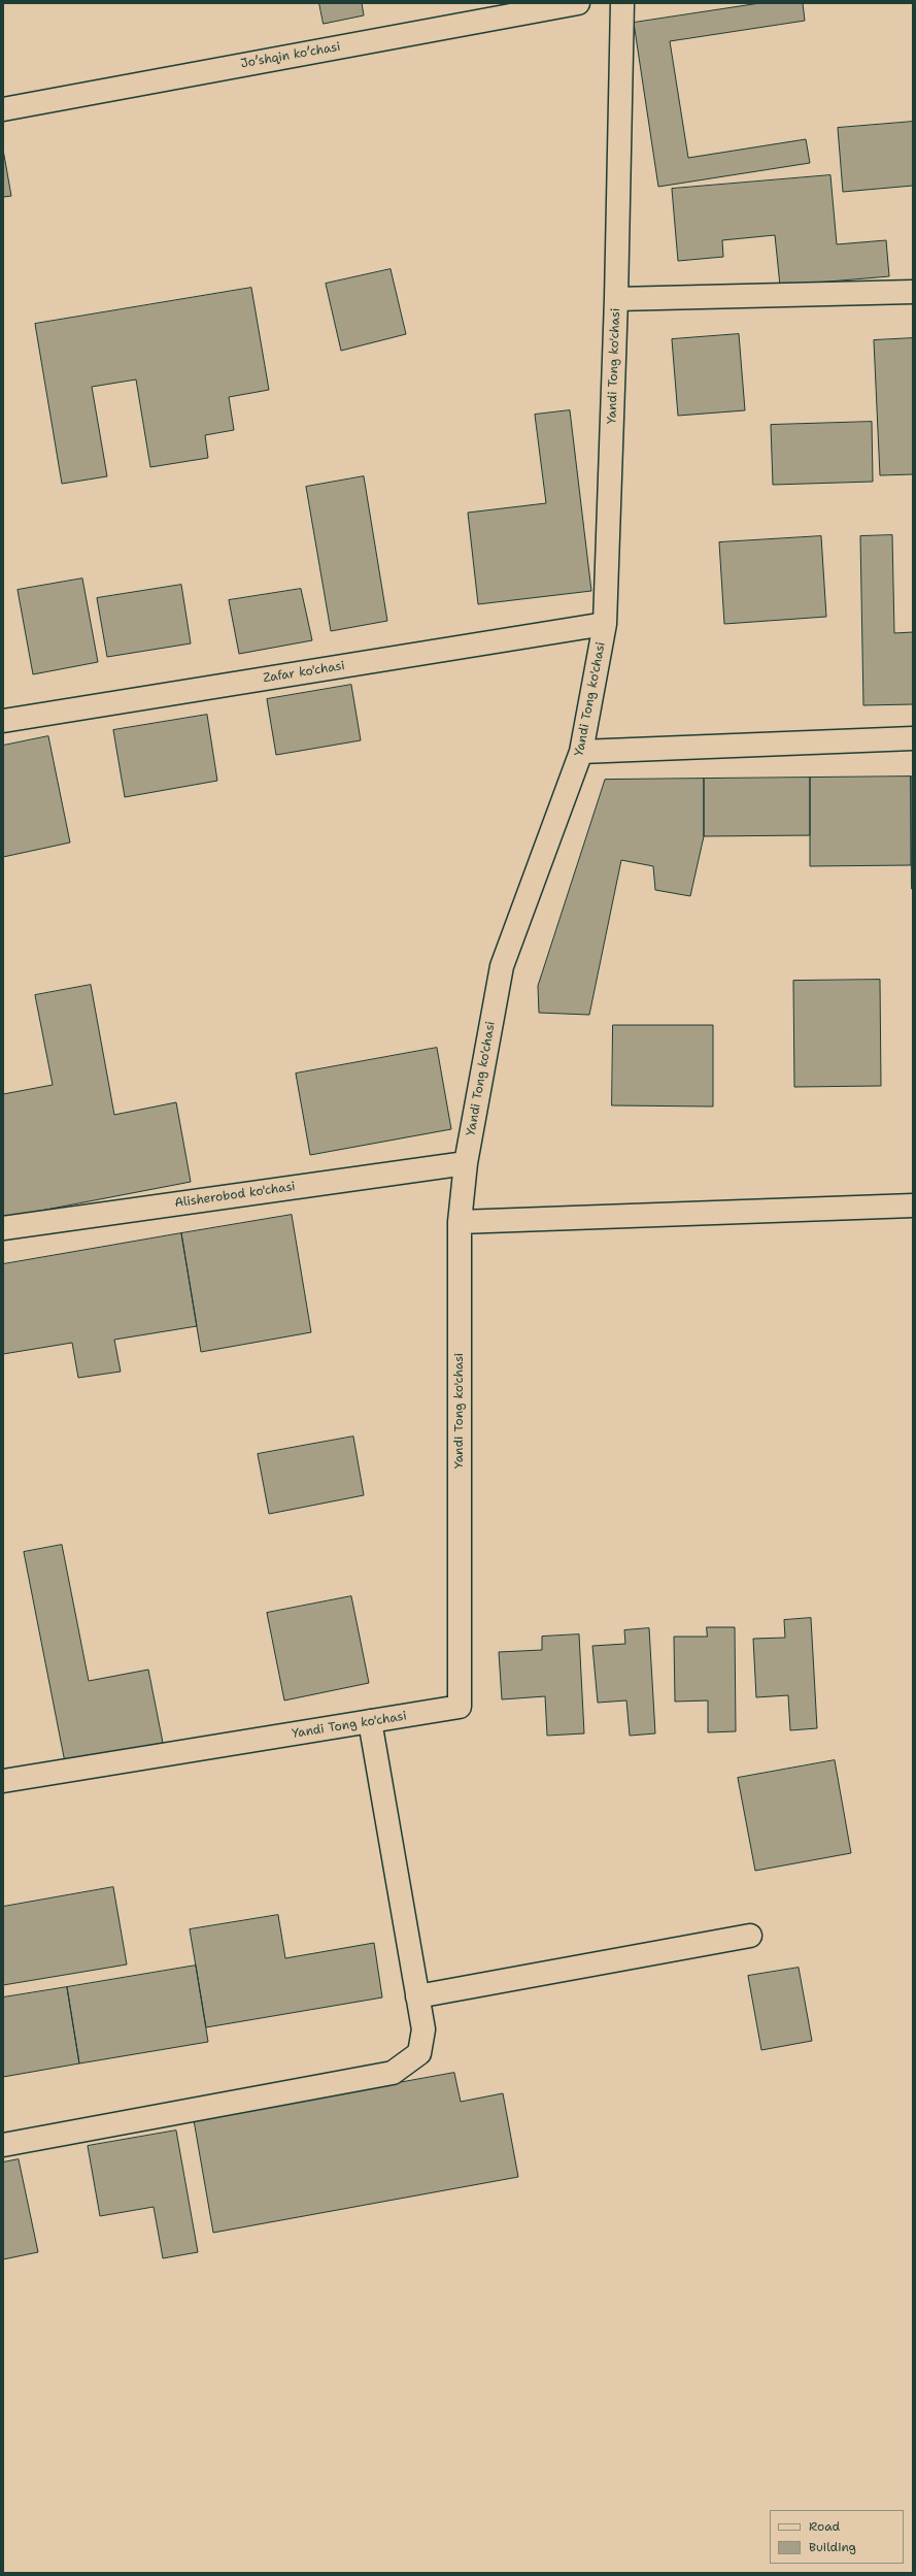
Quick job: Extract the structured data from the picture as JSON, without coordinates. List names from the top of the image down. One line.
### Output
{"streets":{"street":["Joʼshqin koʼchasi","Yandi Tong ko'chasi","Zafar ko'chasi","Alisherobod ko'chasi"]},"crossings":[["Yandi Tong ko'chasi","Zafar ko'chasi"],["Yandi Tong ko'chasi","Alisherobod ko'chasi"]],"legend":["Road","Building"]}
